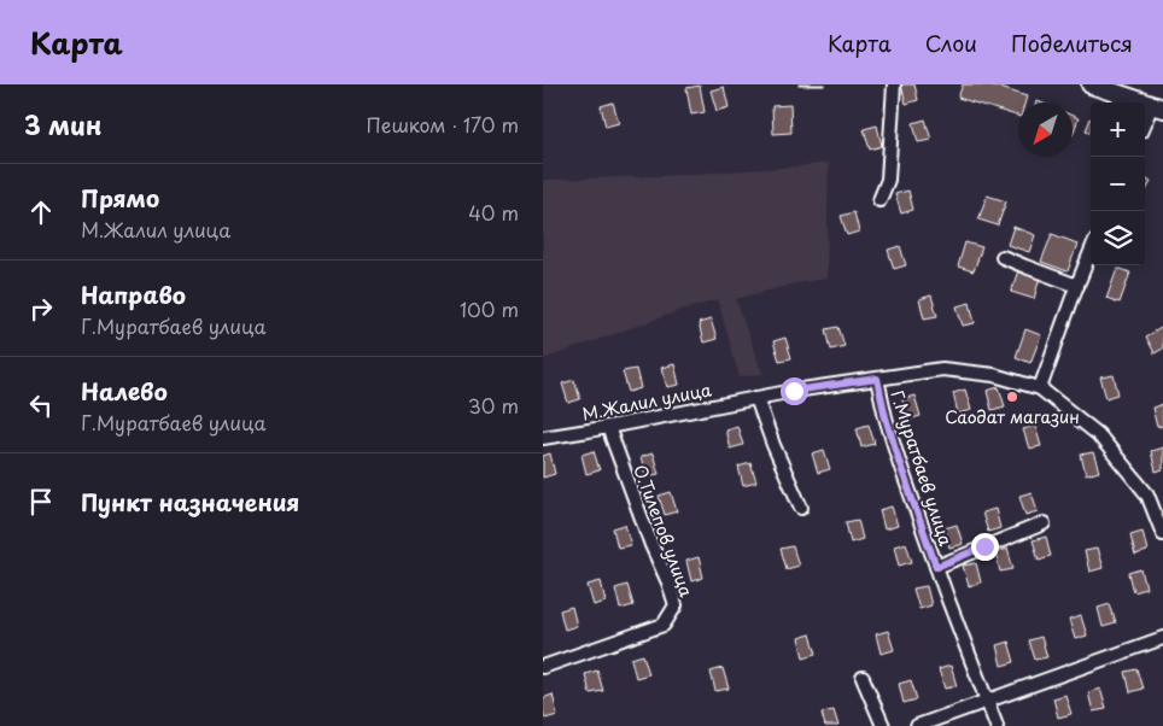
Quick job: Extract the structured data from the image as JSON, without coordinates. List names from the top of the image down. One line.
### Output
{"streets":{"street":["М.Жалил улица","Г.Муратбаев улица","О.Тилепов улица"]},"crossings":[["М.Жалил улица","Г.Муратбаев улица"],["М.Жалил улица","О.Тилепов улица"]],"places":["Саодат магазин"],"north":"bottom left","page":{"header":"Карта","nav":["Карта","Слои","Поделиться"],"heading":["3 мин","Пешком · 170 m"],"map_buttons":["+","−"],"list":[["Прямо","М.Жалил улица","40 m"],["Направо","Г.Муратбаев улица","100 m"],["Налево","Г.Муратбаев улица","30 m"],"Пункт назначения"]}}
